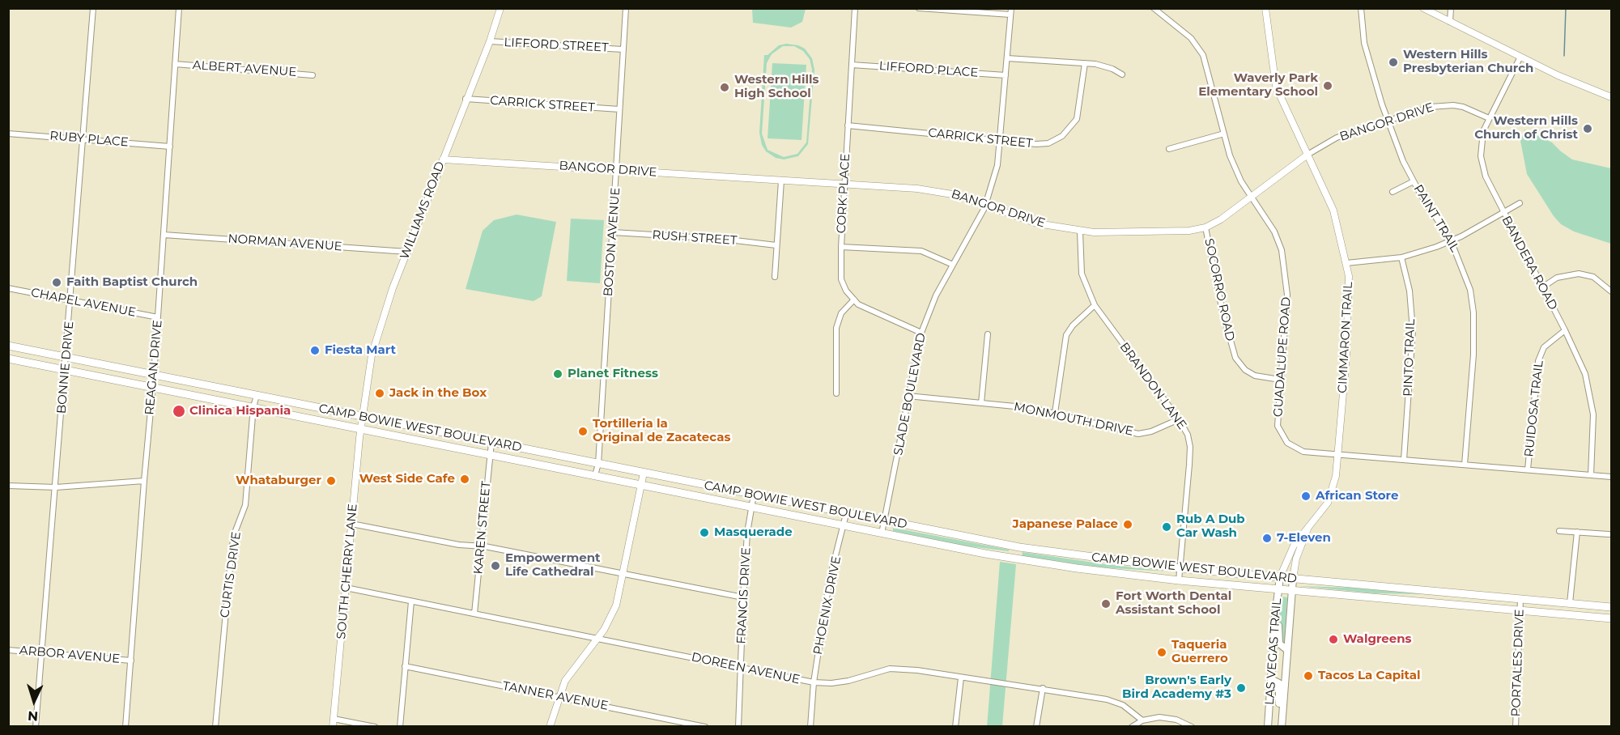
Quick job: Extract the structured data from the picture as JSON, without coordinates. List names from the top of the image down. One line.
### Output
{"streets":{"main road":["CAMP BOWIE WEST BOULEVARD","LAS VEGAS TRAIL"],"street":["LIFFORD STREET","ALBERT AVENUE","LIFFORD PLACE","CARRICK STREET","BANGOR DRIVE","RUBY PLACE","CORK PLACE","WILLIAMS ROAD","PAINT TRAIL","RUSH STREET","BOSTON AVENUE","NORMAN AVENUE","BANDERA ROAD","SOCORRO ROAD","CHAPEL AVENUE","CIMMARON TRAIL","GUADALUPE ROAD","PINTO TRAIL","BONNIE DRIVE","REAGAN DRIVE","BRANDON LANE","SLADE BOULEVARD","RUIDOSA TRAIL","MONMOUTH DRIVE","KAREN STREET","SOUTH CHERRY LANE","CURTIS DRIVE","FRANCIS DRIVE","PHOENIX DRIVE","ARBOR AVENUE","PORTALES DRIVE","DOREEN AVENUE","TANNER AVENUE"]},"crossings":[["LIFFORD STREET","WILLIAMS ROAD"],["LIFFORD STREET","BOSTON AVENUE"],["ALBERT AVENUE","REAGAN DRIVE"],["LIFFORD PLACE","CORK PLACE"],["LIFFORD PLACE","SLADE BOULEVARD"],["CARRICK STREET","CORK PLACE"],["CARRICK STREET","WILLIAMS ROAD"],["CARRICK STREET","BOSTON AVENUE"],["CARRICK STREET","SLADE BOULEVARD"],["BANGOR DRIVE","CORK PLACE"],["BANGOR DRIVE","WILLIAMS ROAD"],["BANGOR DRIVE","PAINT TRAIL"],["BANGOR DRIVE","BOSTON AVENUE"],["BANGOR DRIVE","BANDERA ROAD"],["BANGOR DRIVE","SOCORRO ROAD"],["BANGOR DRIVE","CIMMARON TRAIL"],["BANGOR DRIVE","GUADALUPE ROAD"],["BANGOR DRIVE","BRANDON LANE"],["BANGOR DRIVE","SLADE BOULEVARD"],["RUBY PLACE","BONNIE DRIVE"],["RUBY PLACE","REAGAN DRIVE"],["CORK PLACE","SLADE BOULEVARD"],["WILLIAMS ROAD","NORMAN AVENUE"],["WILLIAMS ROAD","CAMP BOWIE WEST BOULEVARD"],["WILLIAMS ROAD","SOUTH CHERRY LANE"],["PAINT TRAIL","GUADALUPE ROAD"],["RUSH STREET","BOSTON AVENUE"],["BOSTON AVENUE","CAMP BOWIE WEST BOULEVARD"],["NORMAN AVENUE","REAGAN DRIVE"],["BANDERA ROAD","GUADALUPE ROAD"],["BANDERA ROAD","RUIDOSA TRAIL"],["SOCORRO ROAD","GUADALUPE ROAD"],["CHAPEL AVENUE","BONNIE DRIVE"],["CHAPEL AVENUE","REAGAN DRIVE"],["CIMMARON TRAIL","GUADALUPE ROAD"],["CIMMARON TRAIL","CAMP BOWIE WEST BOULEVARD"],["CIMMARON TRAIL","LAS VEGAS TRAIL"],["GUADALUPE ROAD","PINTO TRAIL"],["GUADALUPE ROAD","RUIDOSA TRAIL"],["BONNIE DRIVE","CAMP BOWIE WEST BOULEVARD"],["BONNIE DRIVE","ARBOR AVENUE"],["REAGAN DRIVE","CAMP BOWIE WEST BOULEVARD"],["REAGAN DRIVE","ARBOR AVENUE"],["BRANDON LANE","MONMOUTH DRIVE"],["BRANDON LANE","CAMP BOWIE WEST BOULEVARD"],["SLADE BOULEVARD","MONMOUTH DRIVE"],["SLADE BOULEVARD","CAMP BOWIE WEST BOULEVARD"],["CAMP BOWIE WEST BOULEVARD","KAREN STREET"],["CAMP BOWIE WEST BOULEVARD","SOUTH CHERRY LANE"],["CAMP BOWIE WEST BOULEVARD","CURTIS DRIVE"],["CAMP BOWIE WEST BOULEVARD","FRANCIS DRIVE"],["CAMP BOWIE WEST BOULEVARD","PHOENIX DRIVE"],["CAMP BOWIE WEST BOULEVARD","LAS VEGAS TRAIL"],["CAMP BOWIE WEST BOULEVARD","PORTALES DRIVE"],["KAREN STREET","DOREEN AVENUE"],["SOUTH CHERRY LANE","DOREEN AVENUE"],["FRANCIS DRIVE","DOREEN AVENUE"],["PHOENIX DRIVE","DOREEN AVENUE"]],"places":["Western Hills Presbyterian Church","Waverly Park Elementary School","Western Hills High School","Western Hills Church of Christ","Faith Baptist Church","Fiesta Mart","Planet Fitness","Jack in the Box","Clinica Hispania","Tortilleria la Original de Zacatecas","West Side Cafe","Whataburger","African Store","Japanese Palace","Rub A Dub Car Wash","Masquerade","7-Eleven","Empowerment Life Cathedral","Fort Worth Dental Assistant School","Walgreens","Taqueria Guerrero","Tacos La Capital","Brown's Early Bird Academy #3"],"north":"bottom"}
